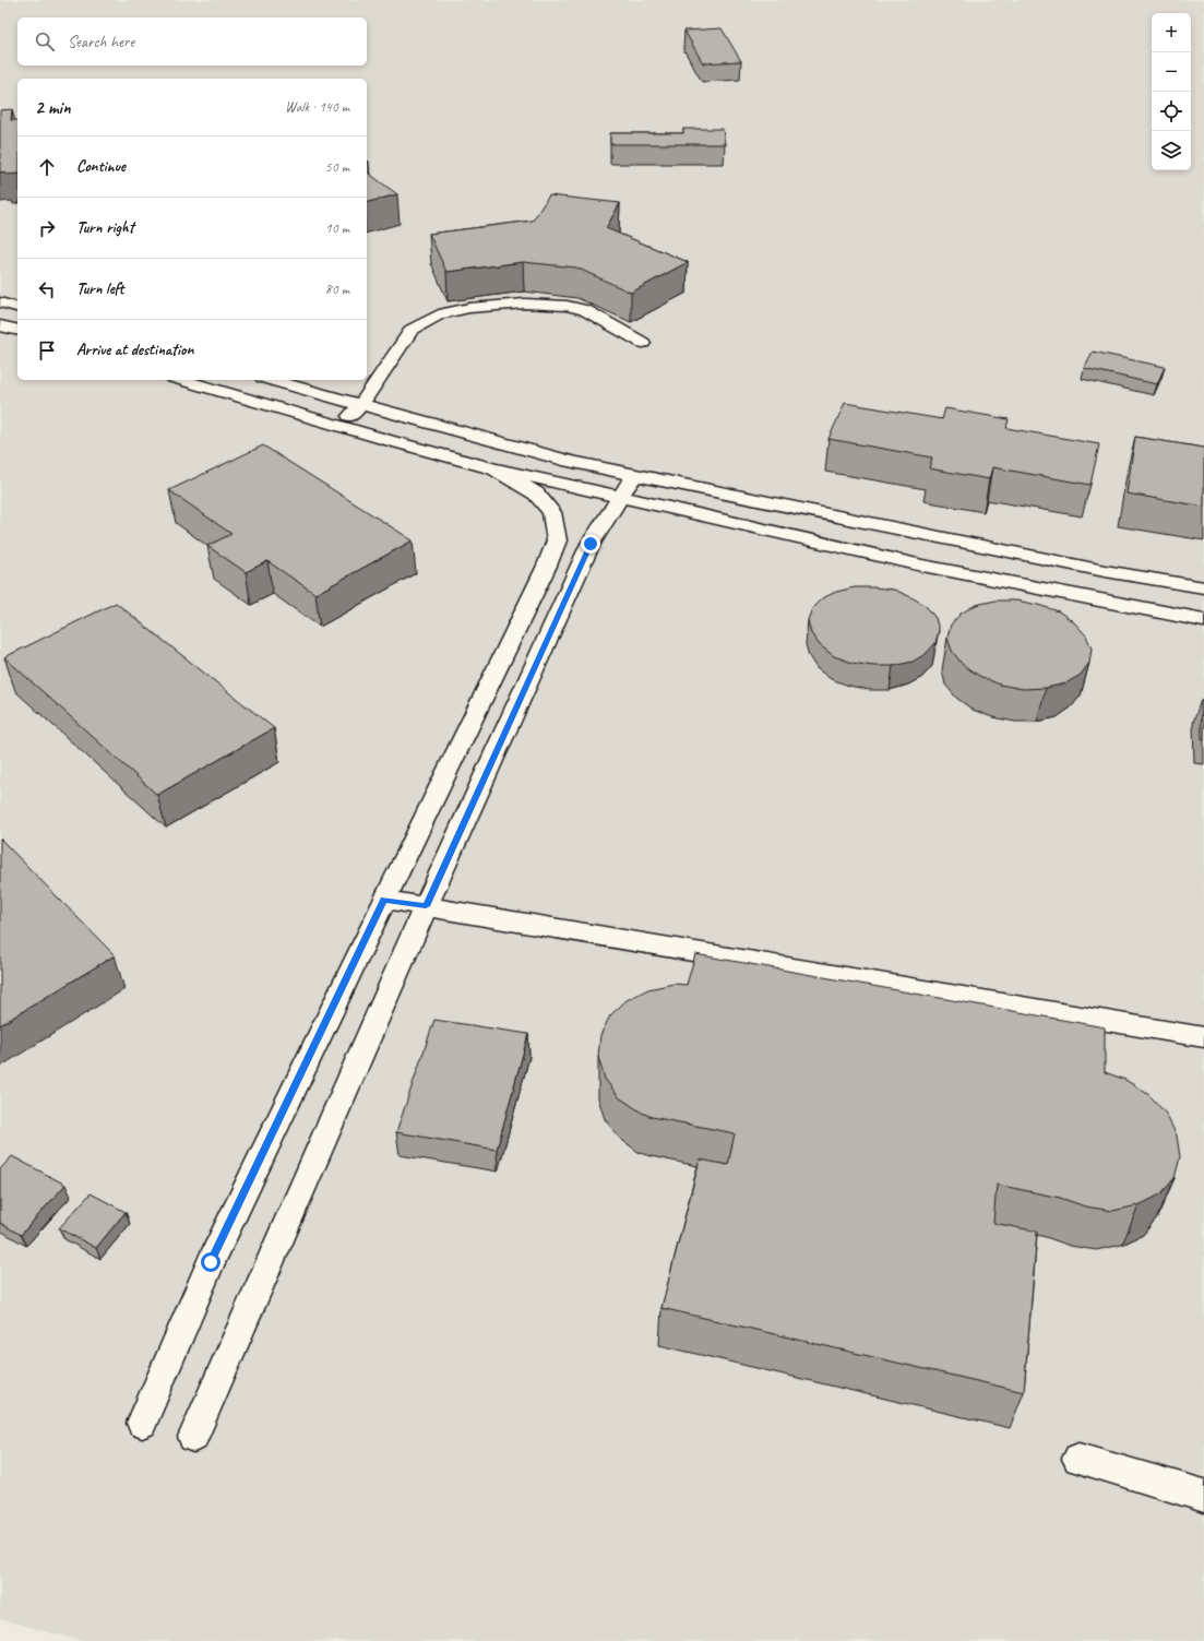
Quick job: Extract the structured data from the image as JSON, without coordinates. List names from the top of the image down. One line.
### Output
{"page":{"map_buttons":["+","−"],"search":"Search here","heading":["2 min","Walk · 140 m"],"list":[["Continue","50 m"],["Turn right","10 m"],["Turn left","80 m"],"Arrive at destination"]}}
